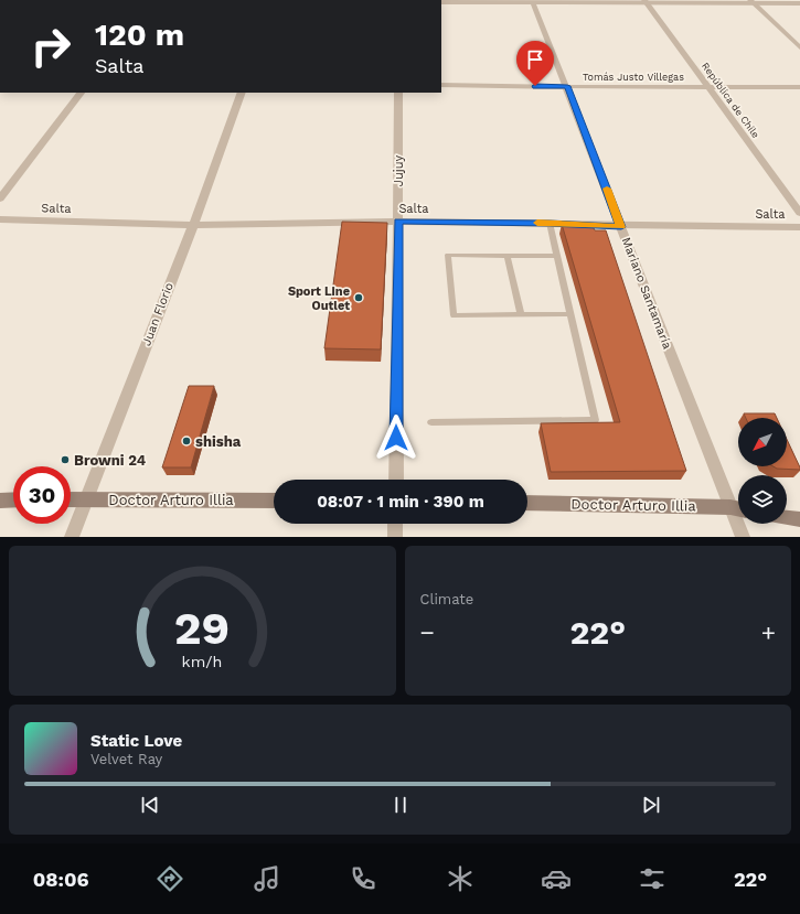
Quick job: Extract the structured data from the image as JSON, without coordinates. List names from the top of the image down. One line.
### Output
{"streets":{"main road":["Doctor Arturo Illia"],"street":["Tomás Justo Villegas","República de Chile","Jujuy","Salta","Mariano Santamaría","Juan Florio"]},"crossings":[["Tomás Justo Villegas","República de Chile"],["Tomás Justo Villegas","Mariano Santamaría"],["Jujuy","Salta"],["Salta","Mariano Santamaría"],["Salta","Juan Florio"],["Mariano Santamaría","Doctor Arturo Illia"],["Juan Florio","Doctor Arturo Illia"]],"places":["Sport Line Outlet","shisha","Browni 24"],"north":"bottom left","page":{"turn":["120 m","Salta"],"limit":"30","trip":"08:07 · 1 min · 390 m","tile":"Climate","heat":["−","22°","+"],"song":["Static Love","Velvet Ray"],"tabs":["08:06","22°"],"gauge":["29","km/h"]}}
